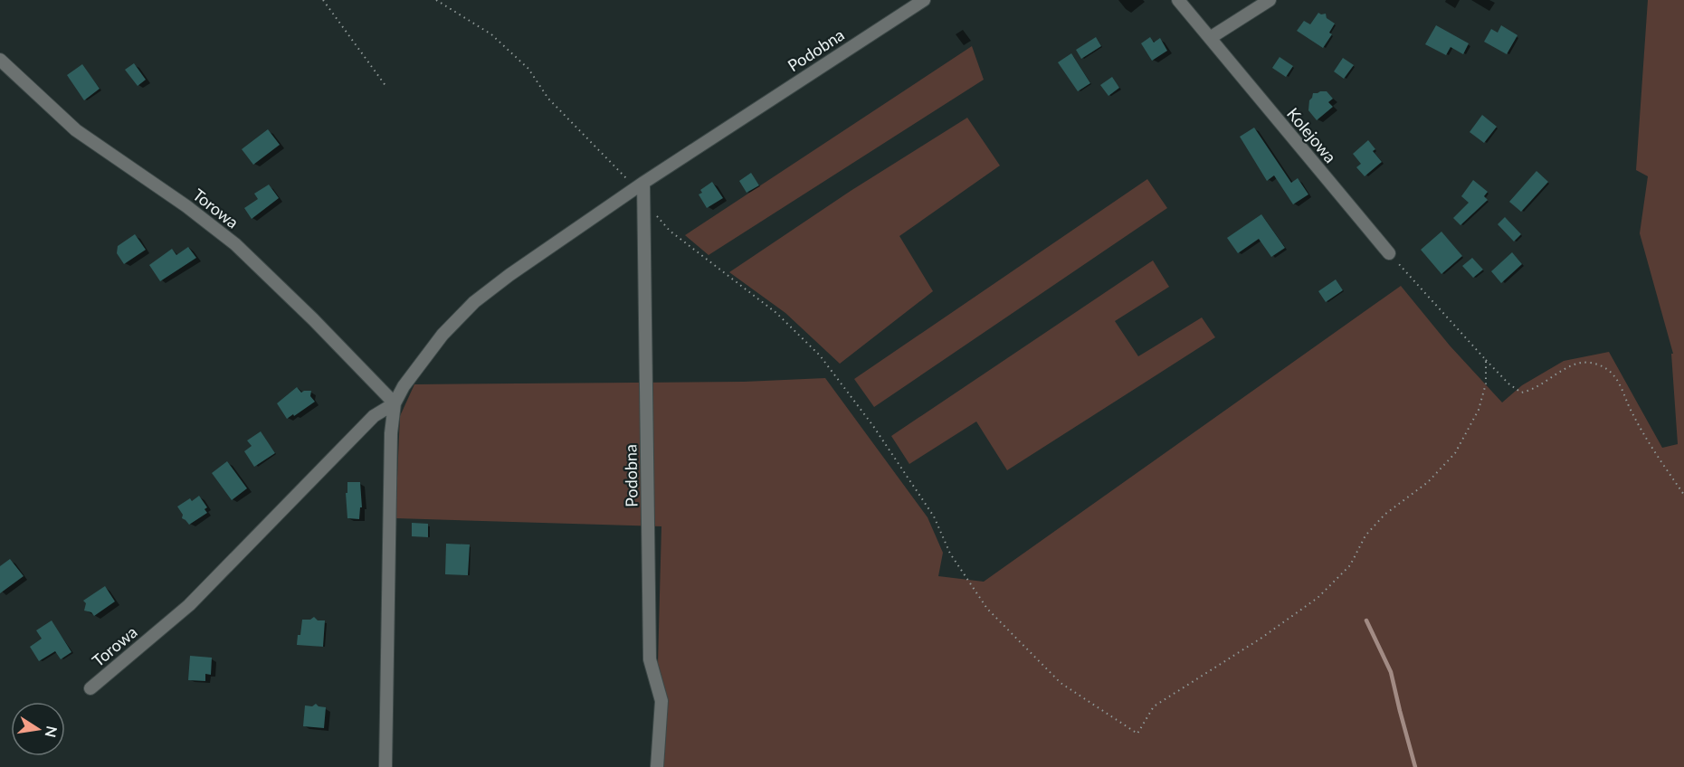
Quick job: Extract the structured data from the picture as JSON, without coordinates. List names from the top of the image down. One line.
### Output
{"streets":{"street":["Podobna","Kolejowa","Torowa"]},"crossings":[["Podobna","Torowa"]],"north":"right"}
